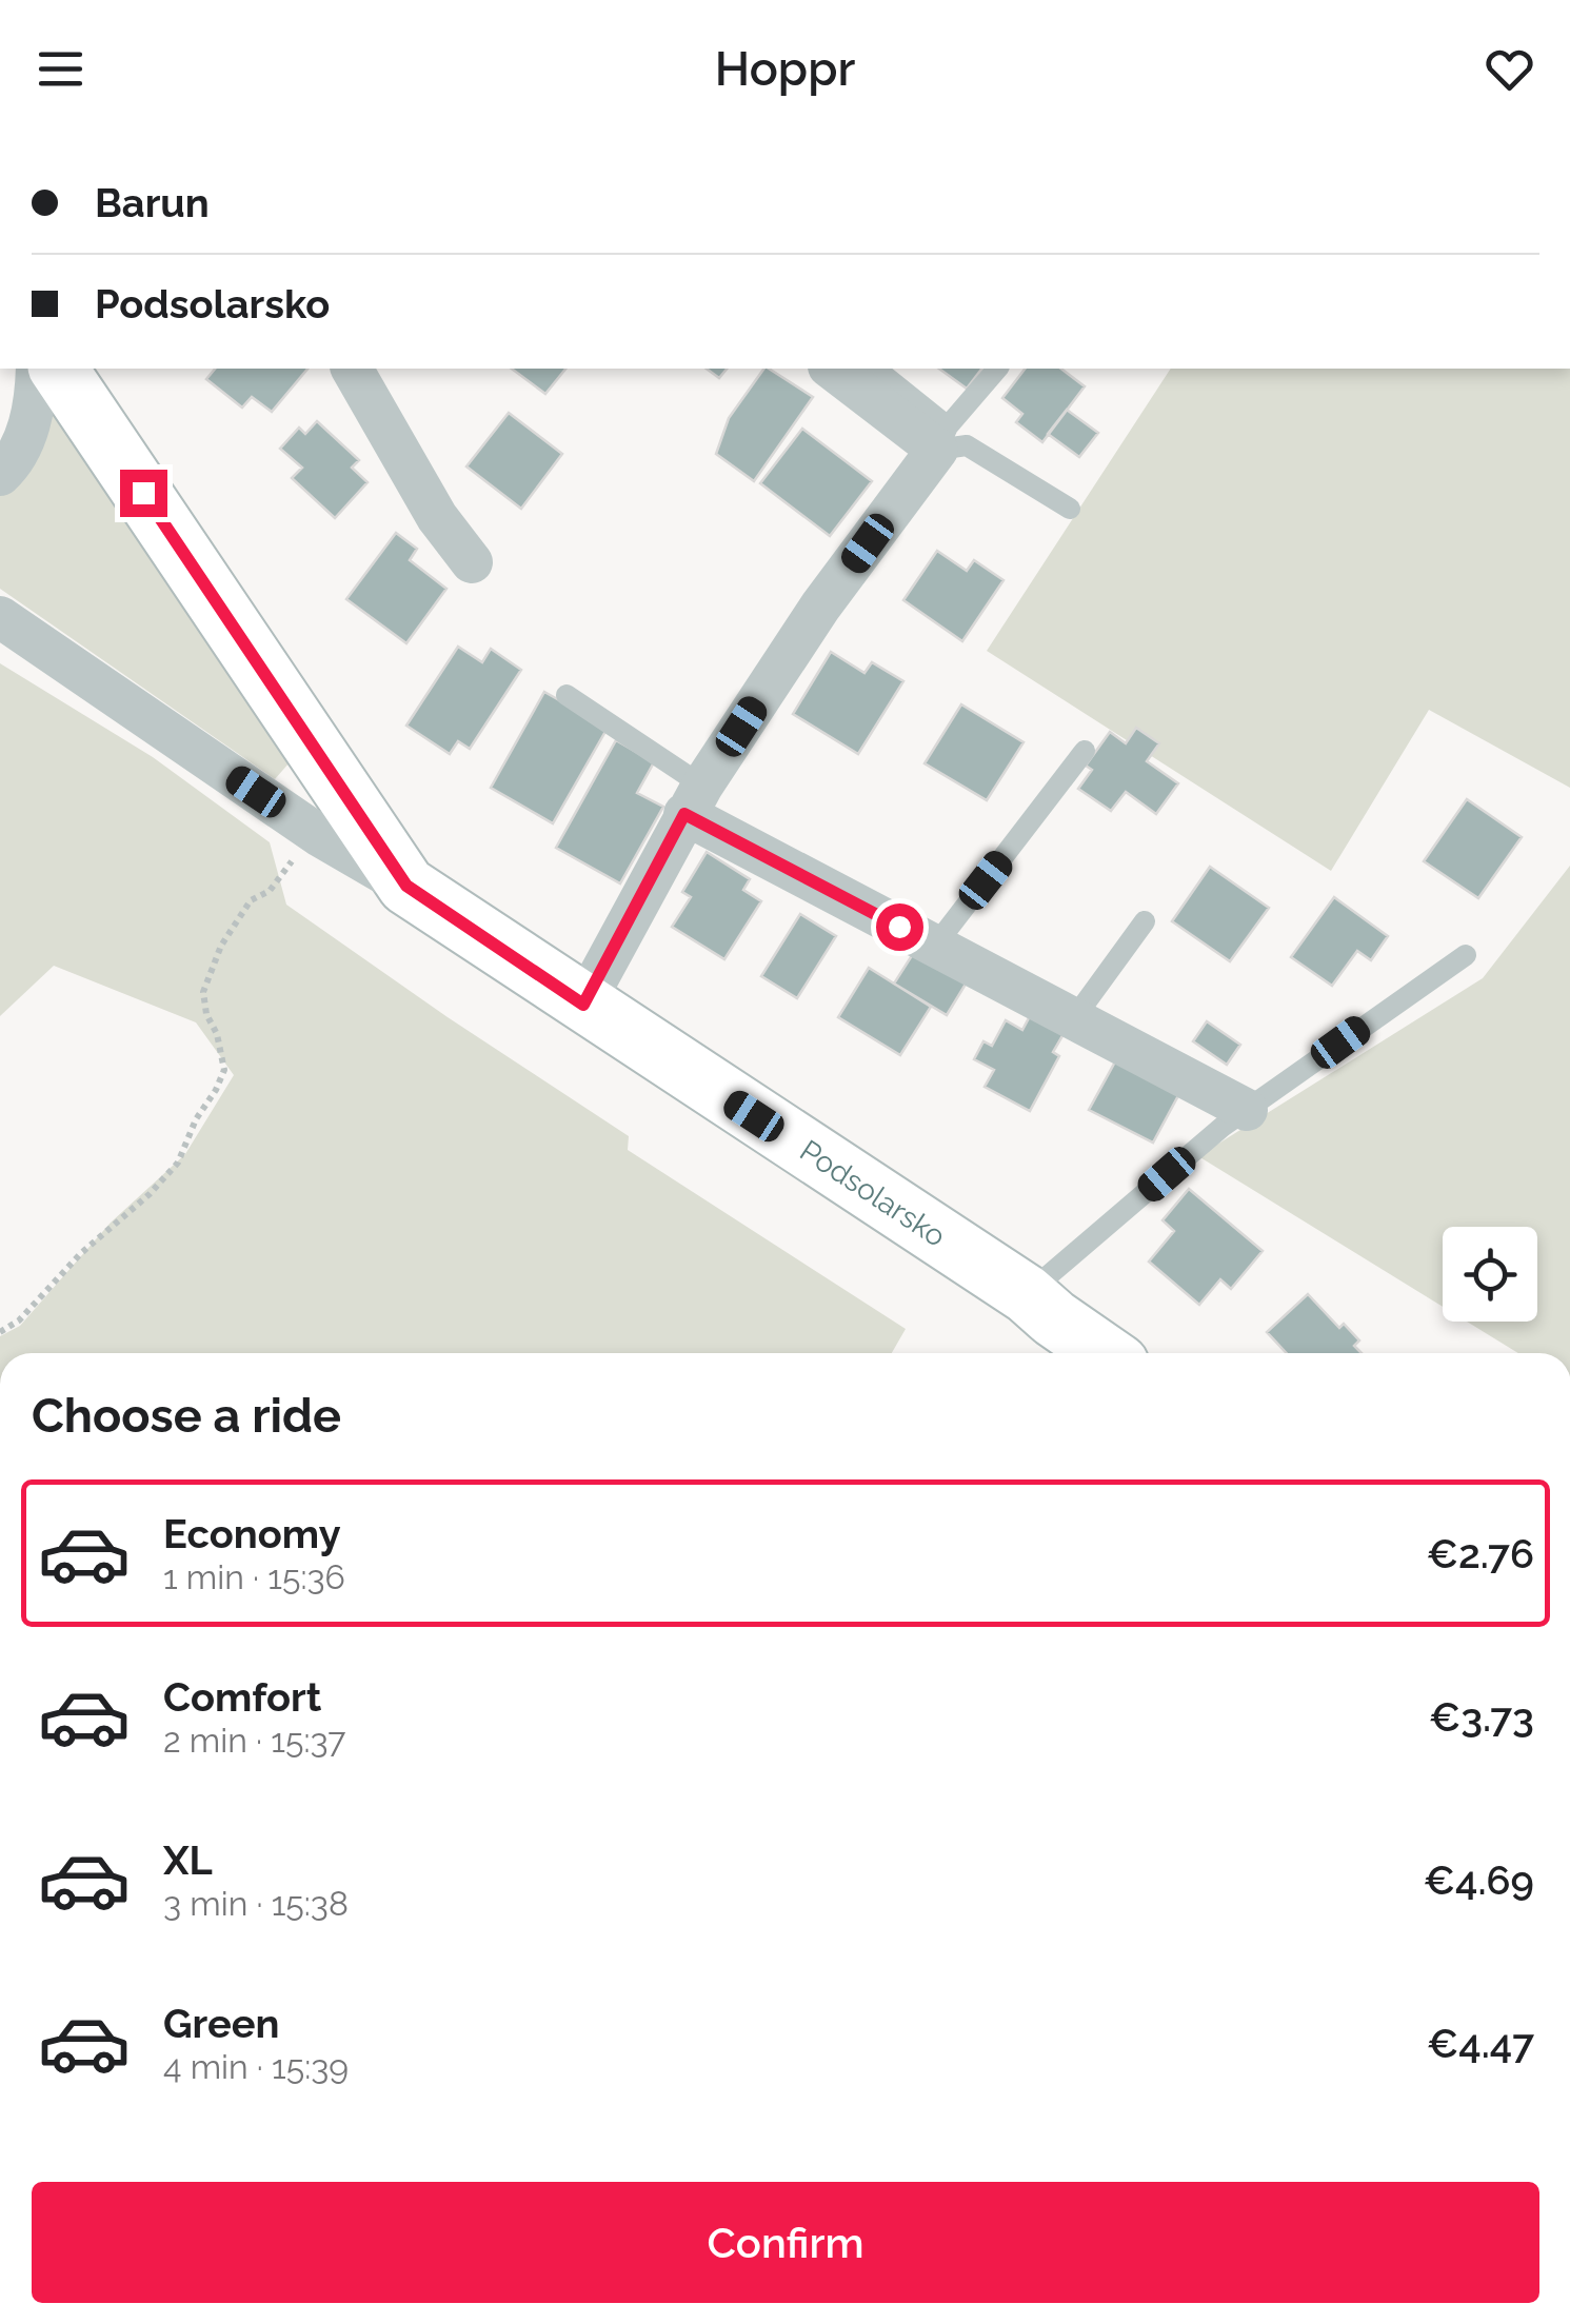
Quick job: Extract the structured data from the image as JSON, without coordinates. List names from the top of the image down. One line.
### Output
{"streets":{"main road":["Podsolarsko"]},"page":{"header":"Hoppr","banner":["Barun","Podsolarsko"],"heading":"Choose a ride","list":[{"name":"Economy","note":"1 min · 15:36","value":"€2.76"},{"name":"Comfort","note":"2 min · 15:37","value":"€3.73"},{"name":"XL","note":"3 min · 15:38","value":"€4.69"},{"name":"Green","note":"4 min · 15:39","value":"€4.47"}],"buttons":"Confirm"}}
